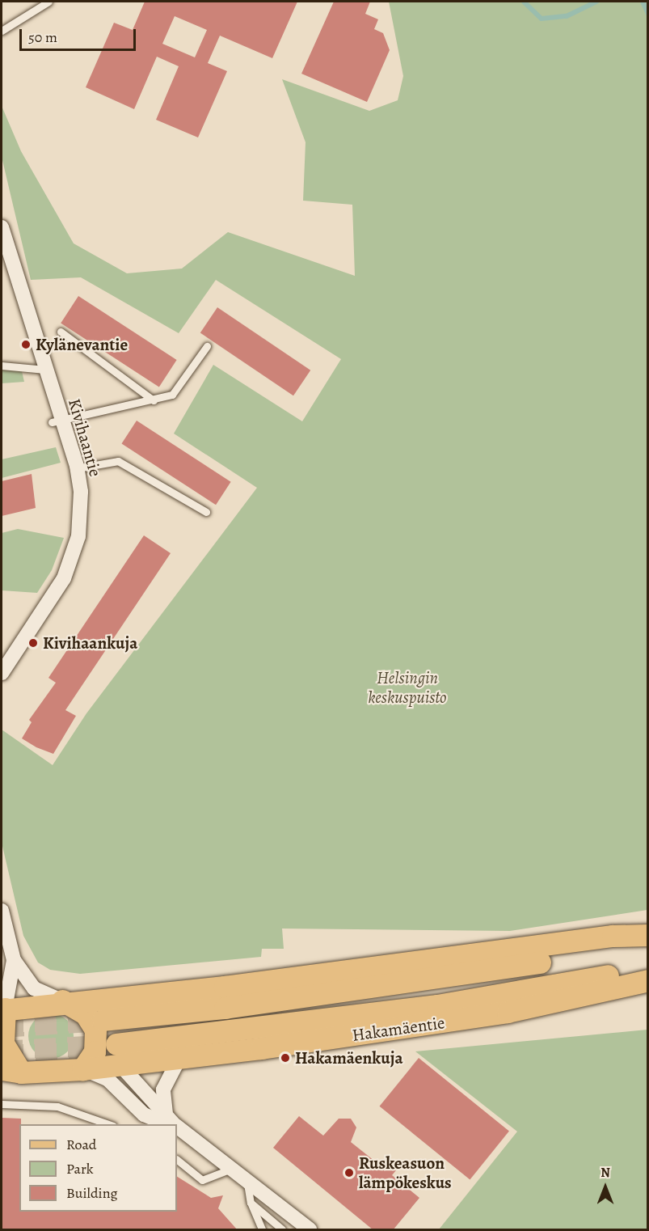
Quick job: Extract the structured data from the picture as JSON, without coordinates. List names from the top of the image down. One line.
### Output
{"streets":{"main road":["Hakamäentie"],"street":["Kivihaantie"]},"parks":["Helsingin keskuspuisto"],"places":["Kylänevantie","Kivihaankuja","Hakamäenkuja","Ruskeasuon lämpökeskus"],"legend":["Road","Park","Building"],"scale_bar":"50 m","north":"top"}
